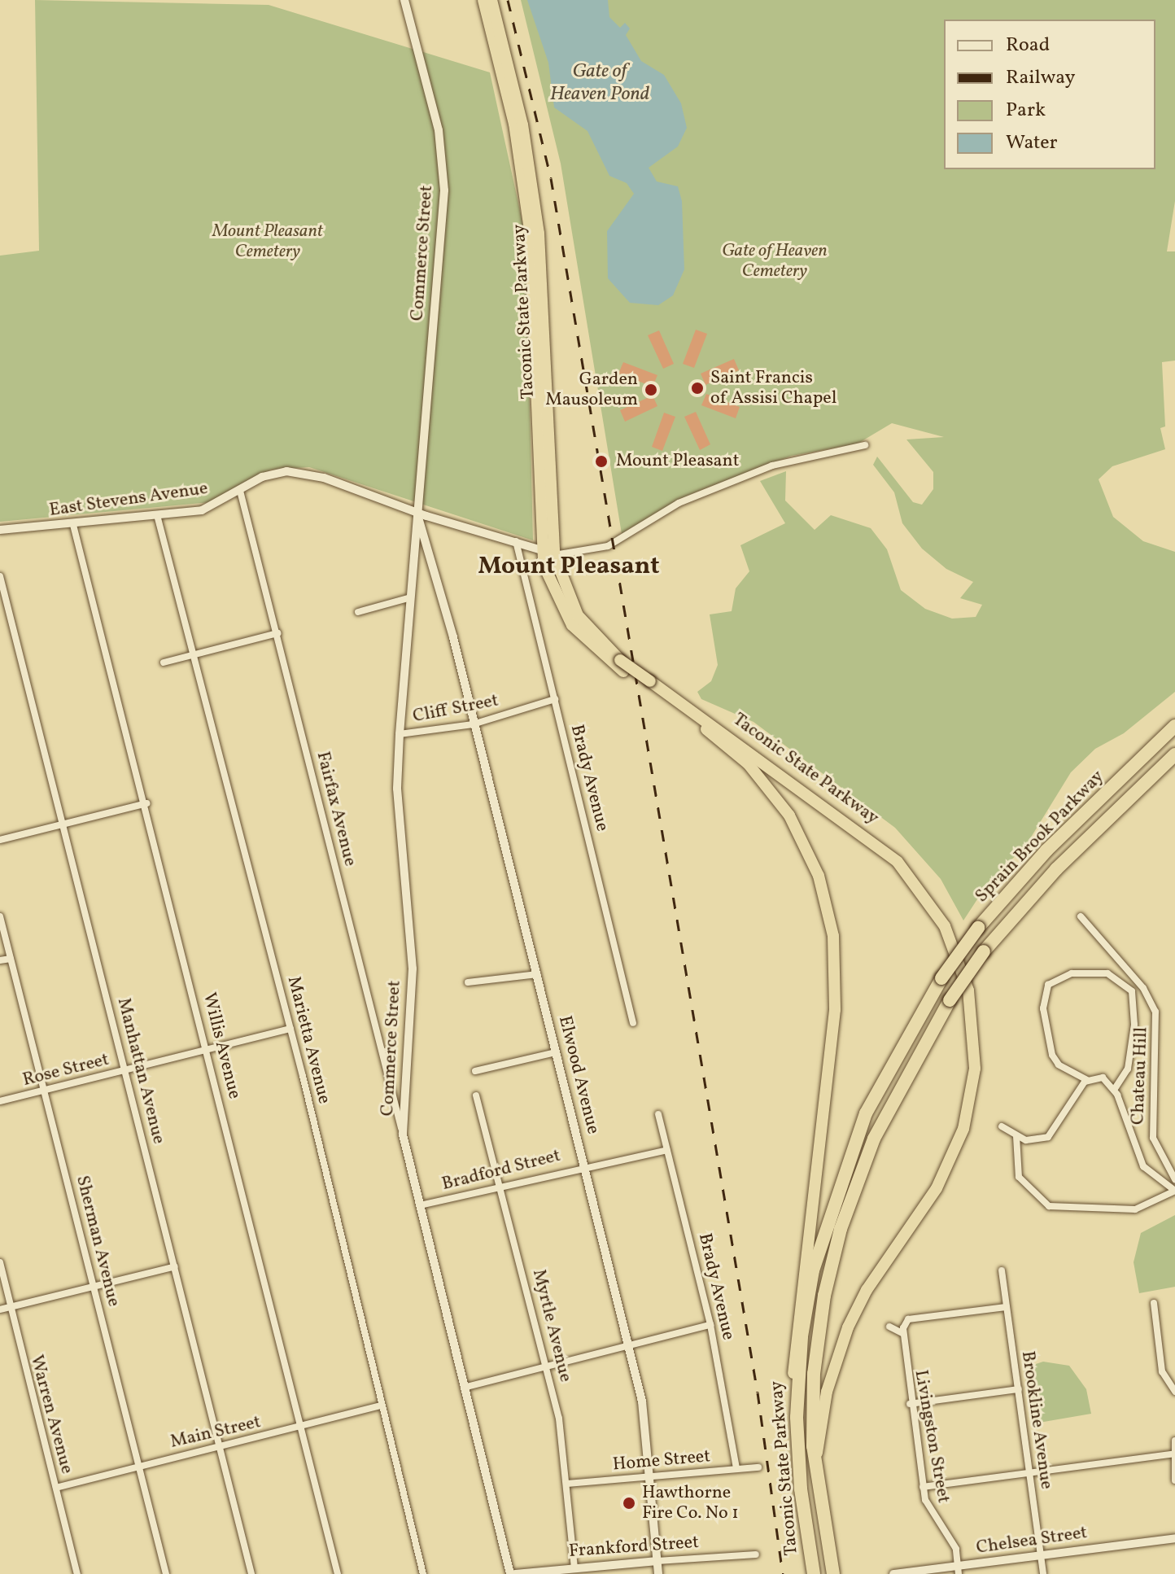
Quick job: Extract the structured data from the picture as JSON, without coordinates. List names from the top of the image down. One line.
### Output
{"streets":{"highway":["Taconic State Parkway","Sprain Brook Parkway"],"street":["Commerce Street","East Stevens Avenue","Cliff Street","Brady Avenue","Fairfax Avenue","Marietta Avenue","Willis Avenue","Rose Street","Manhattan Avenue","Elwood Avenue","Chateau Hill","Bradford Street","Sherman Avenue","Myrtle Avenue","Warren Avenue","Brookline Avenue","Main Street","Livingston Street","Home Street","Chelsea Street","Frankford Street"]},"crossings":[["Commerce Street","East Stevens Avenue"],["Commerce Street","Cliff Street"],["Commerce Street","Fairfax Avenue"],["Commerce Street","Elwood Avenue"],["Commerce Street","Bradford Street"],["Taconic State Parkway","East Stevens Avenue"],["Taconic State Parkway","Sprain Brook Parkway"],["East Stevens Avenue","Brady Avenue"],["East Stevens Avenue","Fairfax Avenue"],["East Stevens Avenue","Marietta Avenue"],["East Stevens Avenue","Willis Avenue"],["Cliff Street","Brady Avenue"],["Cliff Street","Elwood Avenue"],["Brady Avenue","Bradford Street"],["Brady Avenue","Home Street"],["Marietta Avenue","Rose Street"],["Marietta Avenue","Main Street"],["Willis Avenue","Rose Street"],["Willis Avenue","Main Street"],["Rose Street","Manhattan Avenue"],["Rose Street","Sherman Avenue"],["Manhattan Avenue","Main Street"],["Elwood Avenue","Bradford Street"],["Elwood Avenue","Home Street"],["Elwood Avenue","Frankford Street"],["Bradford Street","Myrtle Avenue"],["Sherman Avenue","Main Street"],["Myrtle Avenue","Home Street"],["Myrtle Avenue","Frankford Street"],["Warren Avenue","Main Street"],["Brookline Avenue","Chelsea Street"],["Livingston Street","Chelsea Street"]],"districts":["Mount Pleasant"],"water":["Gate of Heaven Pond"],"parks":["Mount Pleasant Cemetery","Gate of Heaven Cemetery"],"places":["Saint Francis of Assisi Chapel","Garden Mausoleum","Mount Pleasant","Hawthorne Fire Co. No 1"],"legend":["Road","Railway","Park","Water"]}
